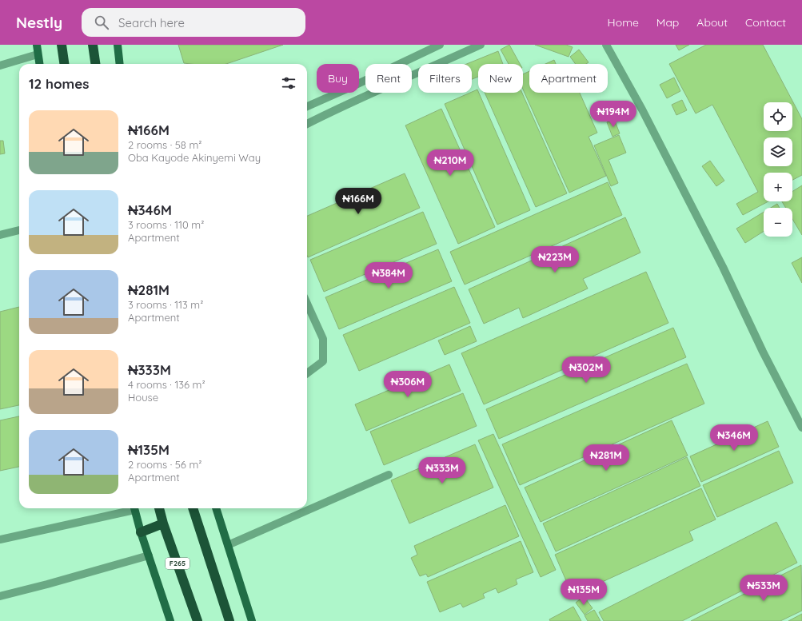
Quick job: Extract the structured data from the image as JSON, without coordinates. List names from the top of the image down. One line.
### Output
{"streets":{"highway":["F265"]},"page":{"header":"Nestly","search":"Search here","nav":["Home","Map","About","Contact"],"chip":["Buy","Rent","Filters","New","Apartment"],"heading":"12 homes","price":["₦194M","₦210M","₦166M","₦223M","₦384M","₦302M","₦306M","₦346M","₦281M","₦333M","₦533M","₦135M"],"map_buttons":["+","−"],"list":[{"name":"₦166M","note":"2 rooms · 58 m² · Oba Kayode Akinyemi Way"},{"name":"₦346M","note":"3 rooms · 110 m² · Apartment"},{"name":"₦281M","note":"3 rooms · 113 m² · Apartment"},{"name":"₦333M","note":"4 rooms · 136 m² · House"},{"name":"₦135M","note":"2 rooms · 56 m² · Apartment"}]}}
